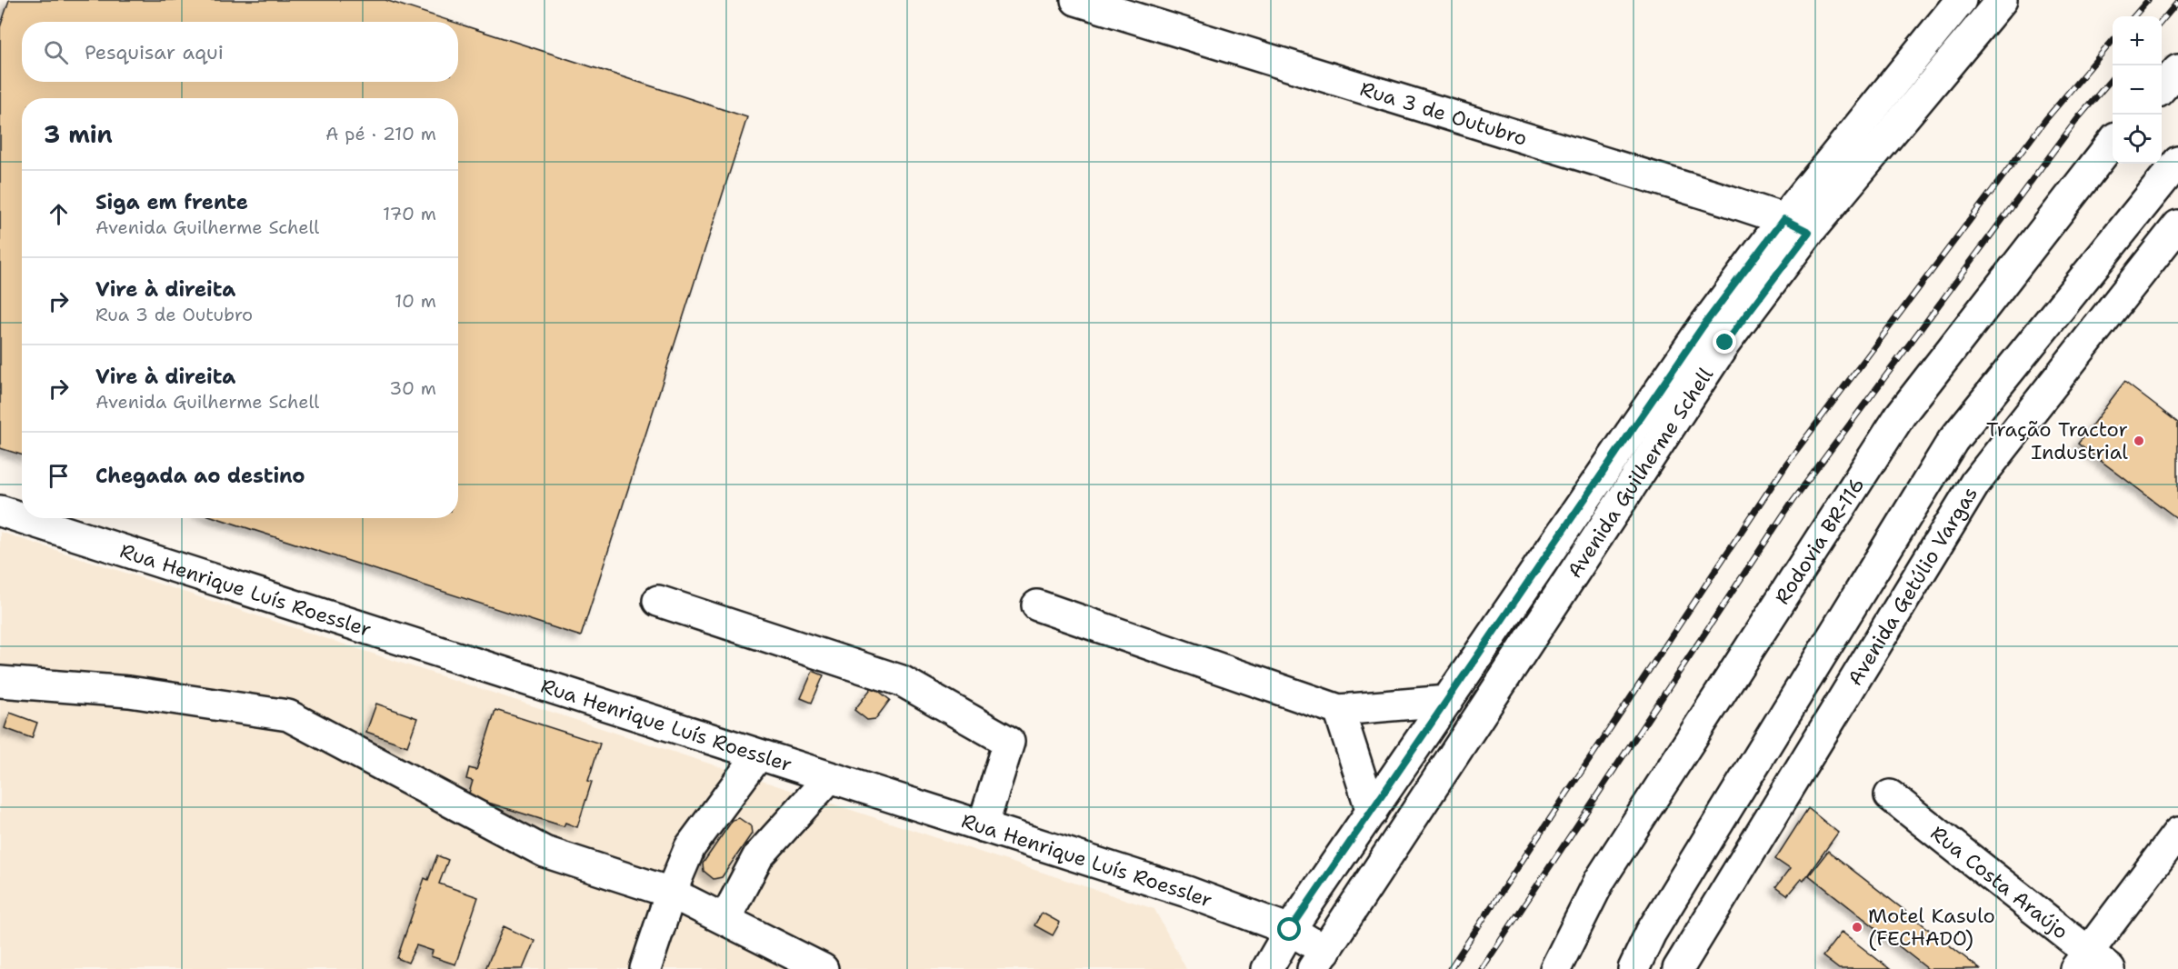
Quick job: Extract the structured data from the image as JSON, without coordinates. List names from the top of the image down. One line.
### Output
{"streets":{"main road":["Rua 3 de Outubro","Avenida Guilherme Schell","Rodovia BR-116","Avenida Getúlio Vargas","Rua Henrique Luís Roessler","Rua Costa Araújo"]},"crossings":[["Rua 3 de Outubro","Avenida Guilherme Schell"],["Avenida Guilherme Schell","Rua Henrique Luís Roessler"]],"places":["Tração Tractor Industrial","Motel Kasulo (FECHADO)"],"page":{"map_buttons":["+","−"],"search":"Pesquisar aqui","heading":["3 min","A pé · 210 m"],"list":[["Siga em frente","Avenida Guilherme Schell","170 m"],["Vire à direita","Rua 3 de Outubro","10 m"],["Vire à direita","Avenida Guilherme Schell","30 m"],"Chegada ao destino"]}}
